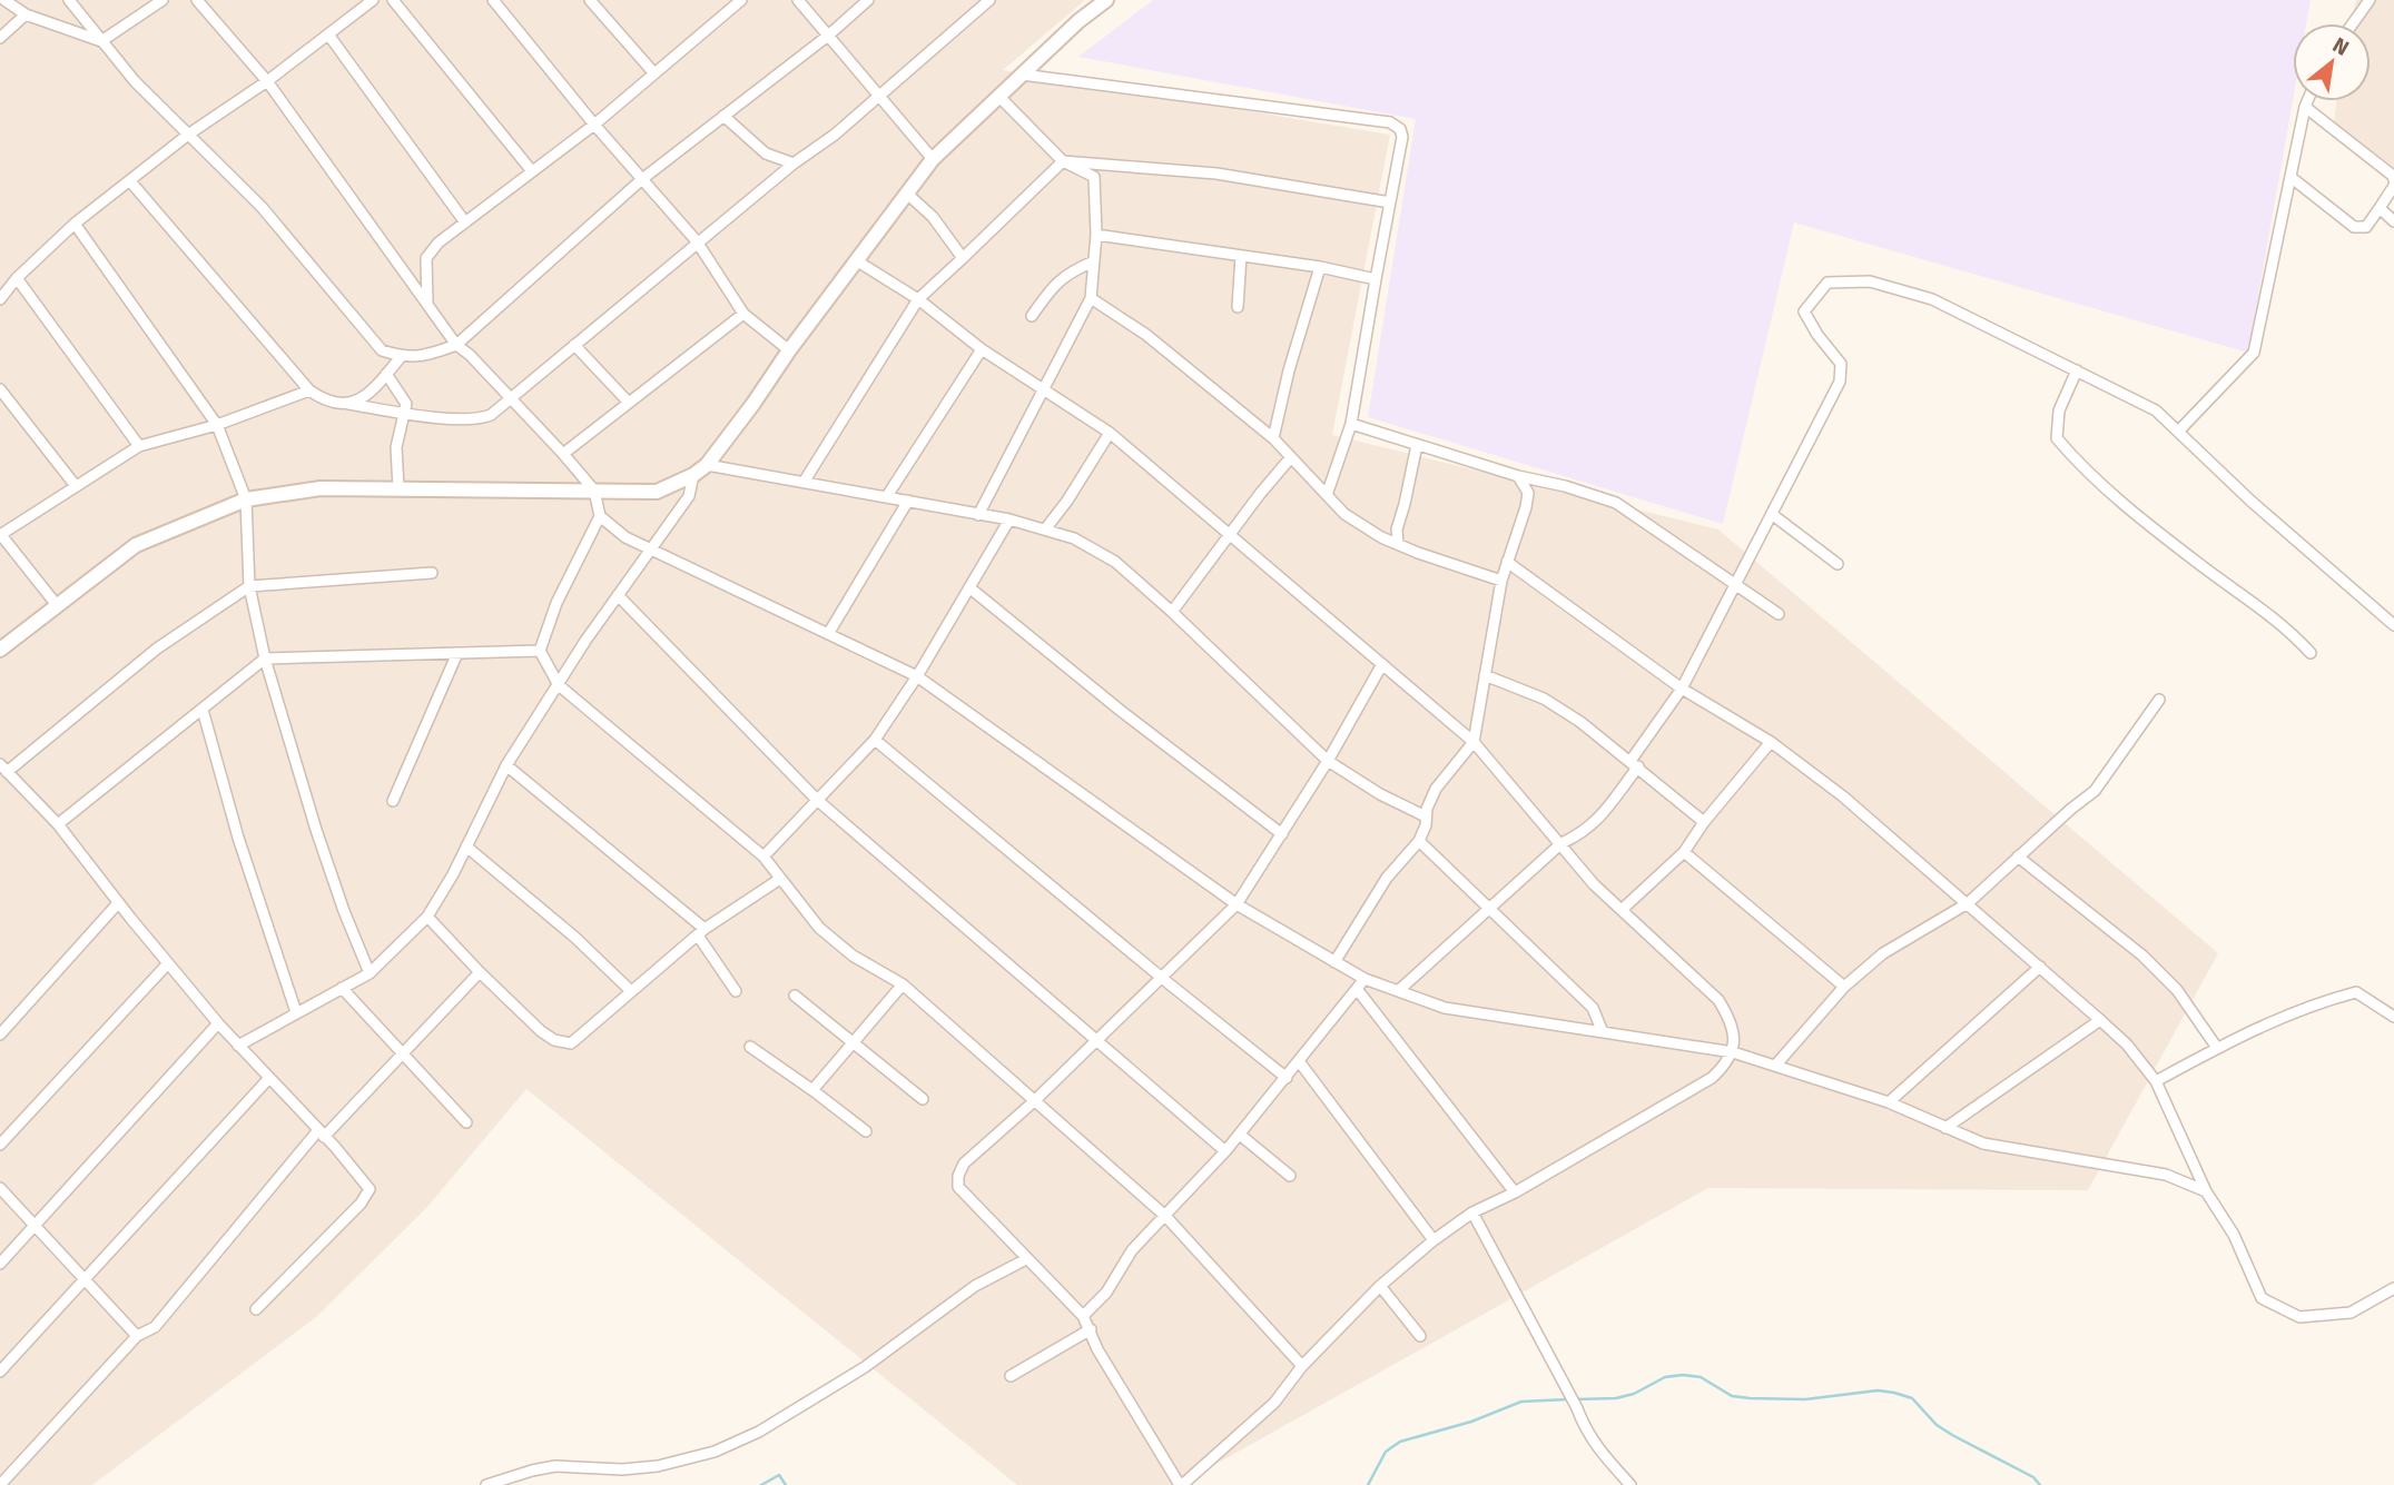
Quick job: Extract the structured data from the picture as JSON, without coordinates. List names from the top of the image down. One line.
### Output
{"north":"top right"}
